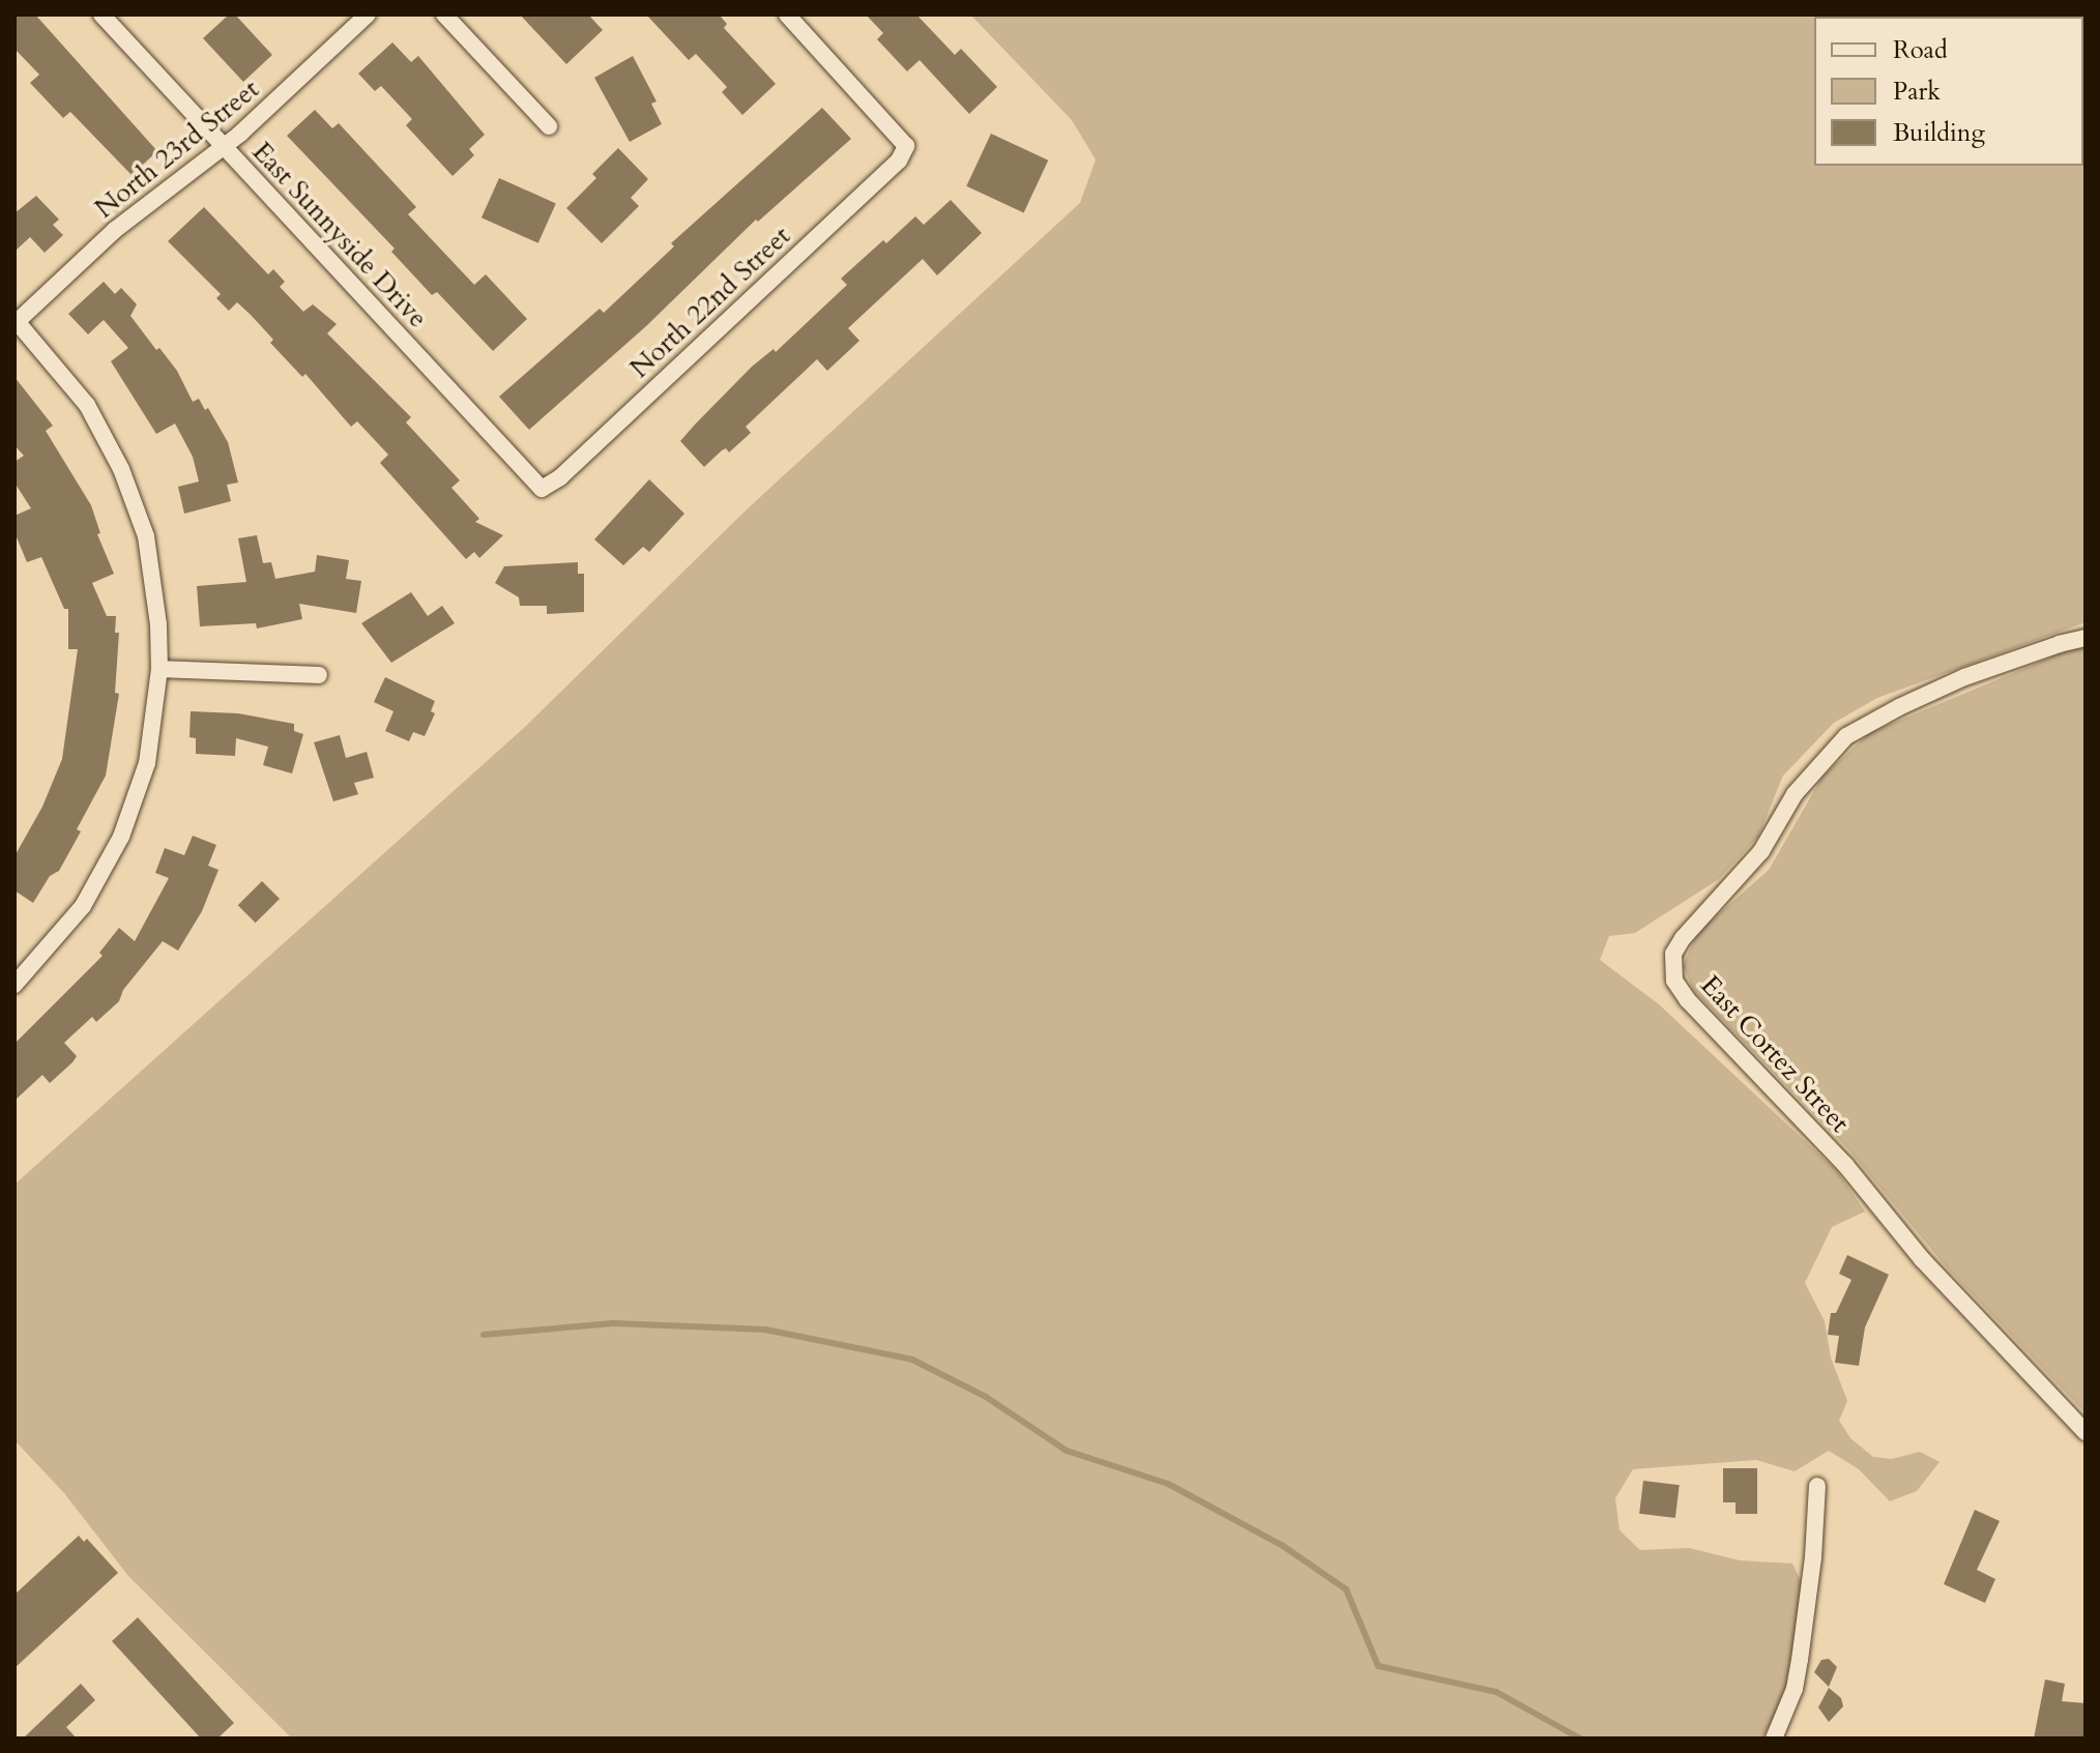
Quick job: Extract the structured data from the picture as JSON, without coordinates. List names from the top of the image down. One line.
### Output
{"streets":{"street":["North 23rd Street","East Sunnyside Drive","North 22nd Street","East Cortez Street"]},"crossings":[["North 23rd Street","East Sunnyside Drive"],["East Sunnyside Drive","North 22nd Street"]],"legend":["Road","Park","Building"]}
